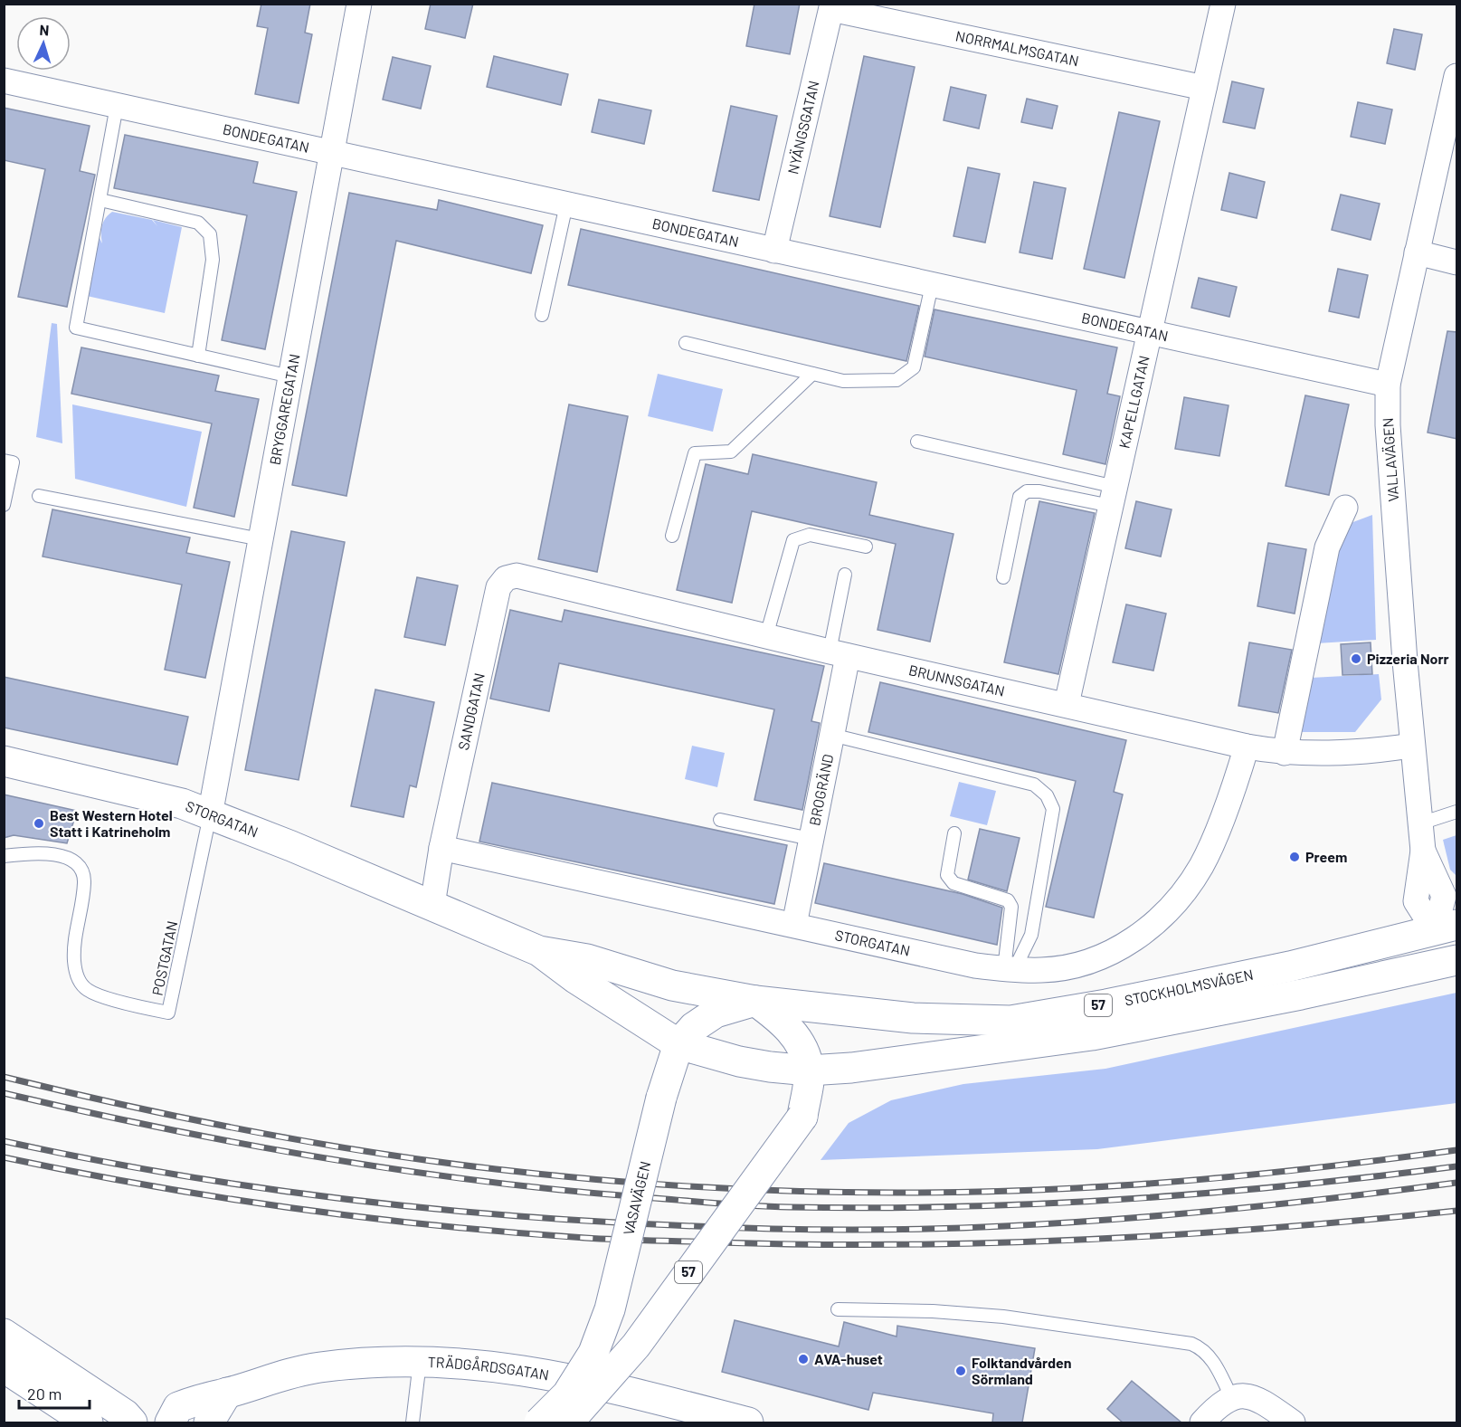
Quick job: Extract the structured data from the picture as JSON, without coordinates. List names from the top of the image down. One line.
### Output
{"streets":{"main road":["STORGATAN","STOCKHOLMSVÄGEN","57","VASAVÄGEN","TRÄDGÅRDSGATAN"],"street":["NORRMALMSGATAN","NYÄNGSGATAN","BONDEGATAN","KAPELLGATAN","BRYGGAREGATAN","VALLAVÄGEN","BRUNNSGATAN","SANDGATAN","BROGRÄND"],"lane":["POSTGATAN"]},"crossings":[["NORRMALMSGATAN","NYÄNGSGATAN"],["NORRMALMSGATAN","KAPELLGATAN"],["NYÄNGSGATAN","BONDEGATAN"],["BONDEGATAN","KAPELLGATAN"],["BONDEGATAN","BRYGGAREGATAN"],["BONDEGATAN","VALLAVÄGEN"],["KAPELLGATAN","BRUNNSGATAN"],["BRYGGAREGATAN","STORGATAN"],["BRYGGAREGATAN","POSTGATAN"],["VALLAVÄGEN","BRUNNSGATAN"],["VALLAVÄGEN","STOCKHOLMSVÄGEN"],["BRUNNSGATAN","SANDGATAN"],["BRUNNSGATAN","BROGRÄND"],["BRUNNSGATAN","STORGATAN"],["SANDGATAN","STORGATAN"],["BROGRÄND","STORGATAN"],["STORGATAN","POSTGATAN"],["STORGATAN","STOCKHOLMSVÄGEN"],["STORGATAN","57"],["STORGATAN","VASAVÄGEN"],["STOCKHOLMSVÄGEN","57"],["STOCKHOLMSVÄGEN","VASAVÄGEN"]],"places":["Pizzeria Norr","Best Western Hotel Statt i Katrineholm","Preem","AVA-huset","Folktandvården Sörmland"],"scale_bar":"20 m","north":"top"}
